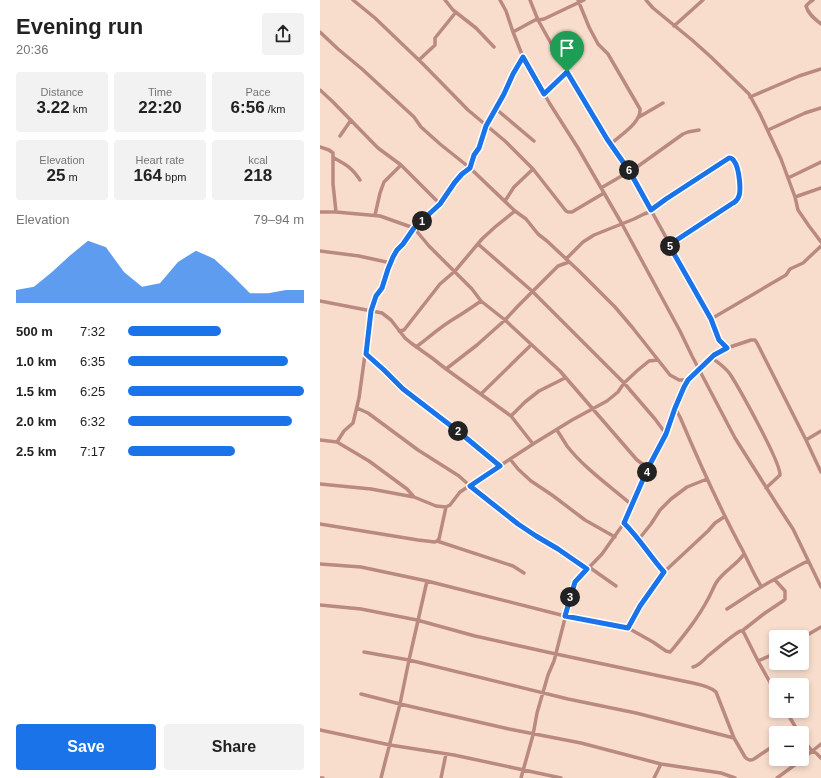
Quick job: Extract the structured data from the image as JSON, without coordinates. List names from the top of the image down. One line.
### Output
{"page":{"heading":["Evening run","20:36"],"stats":[["Distance","3.22 km"],["Time","22:20"],["Pace","6:56 /km"],["Elevation","25 m"],["Heart rate","164 bpm"],["kcal","218"]],"pins":["6","1","5","2","4","3"],"chart":["Elevation","79–94 m"],"list":[{"name":"500 m","note":"7:32"},{"name":"1.0 km","note":"6:35"},{"name":"1.5 km","note":"6:25"},{"name":"2.0 km","note":"6:32"},{"name":"2.5 km","note":"7:17"}],"map_buttons":["+","−"],"buttons":["Save","Share"]}}
